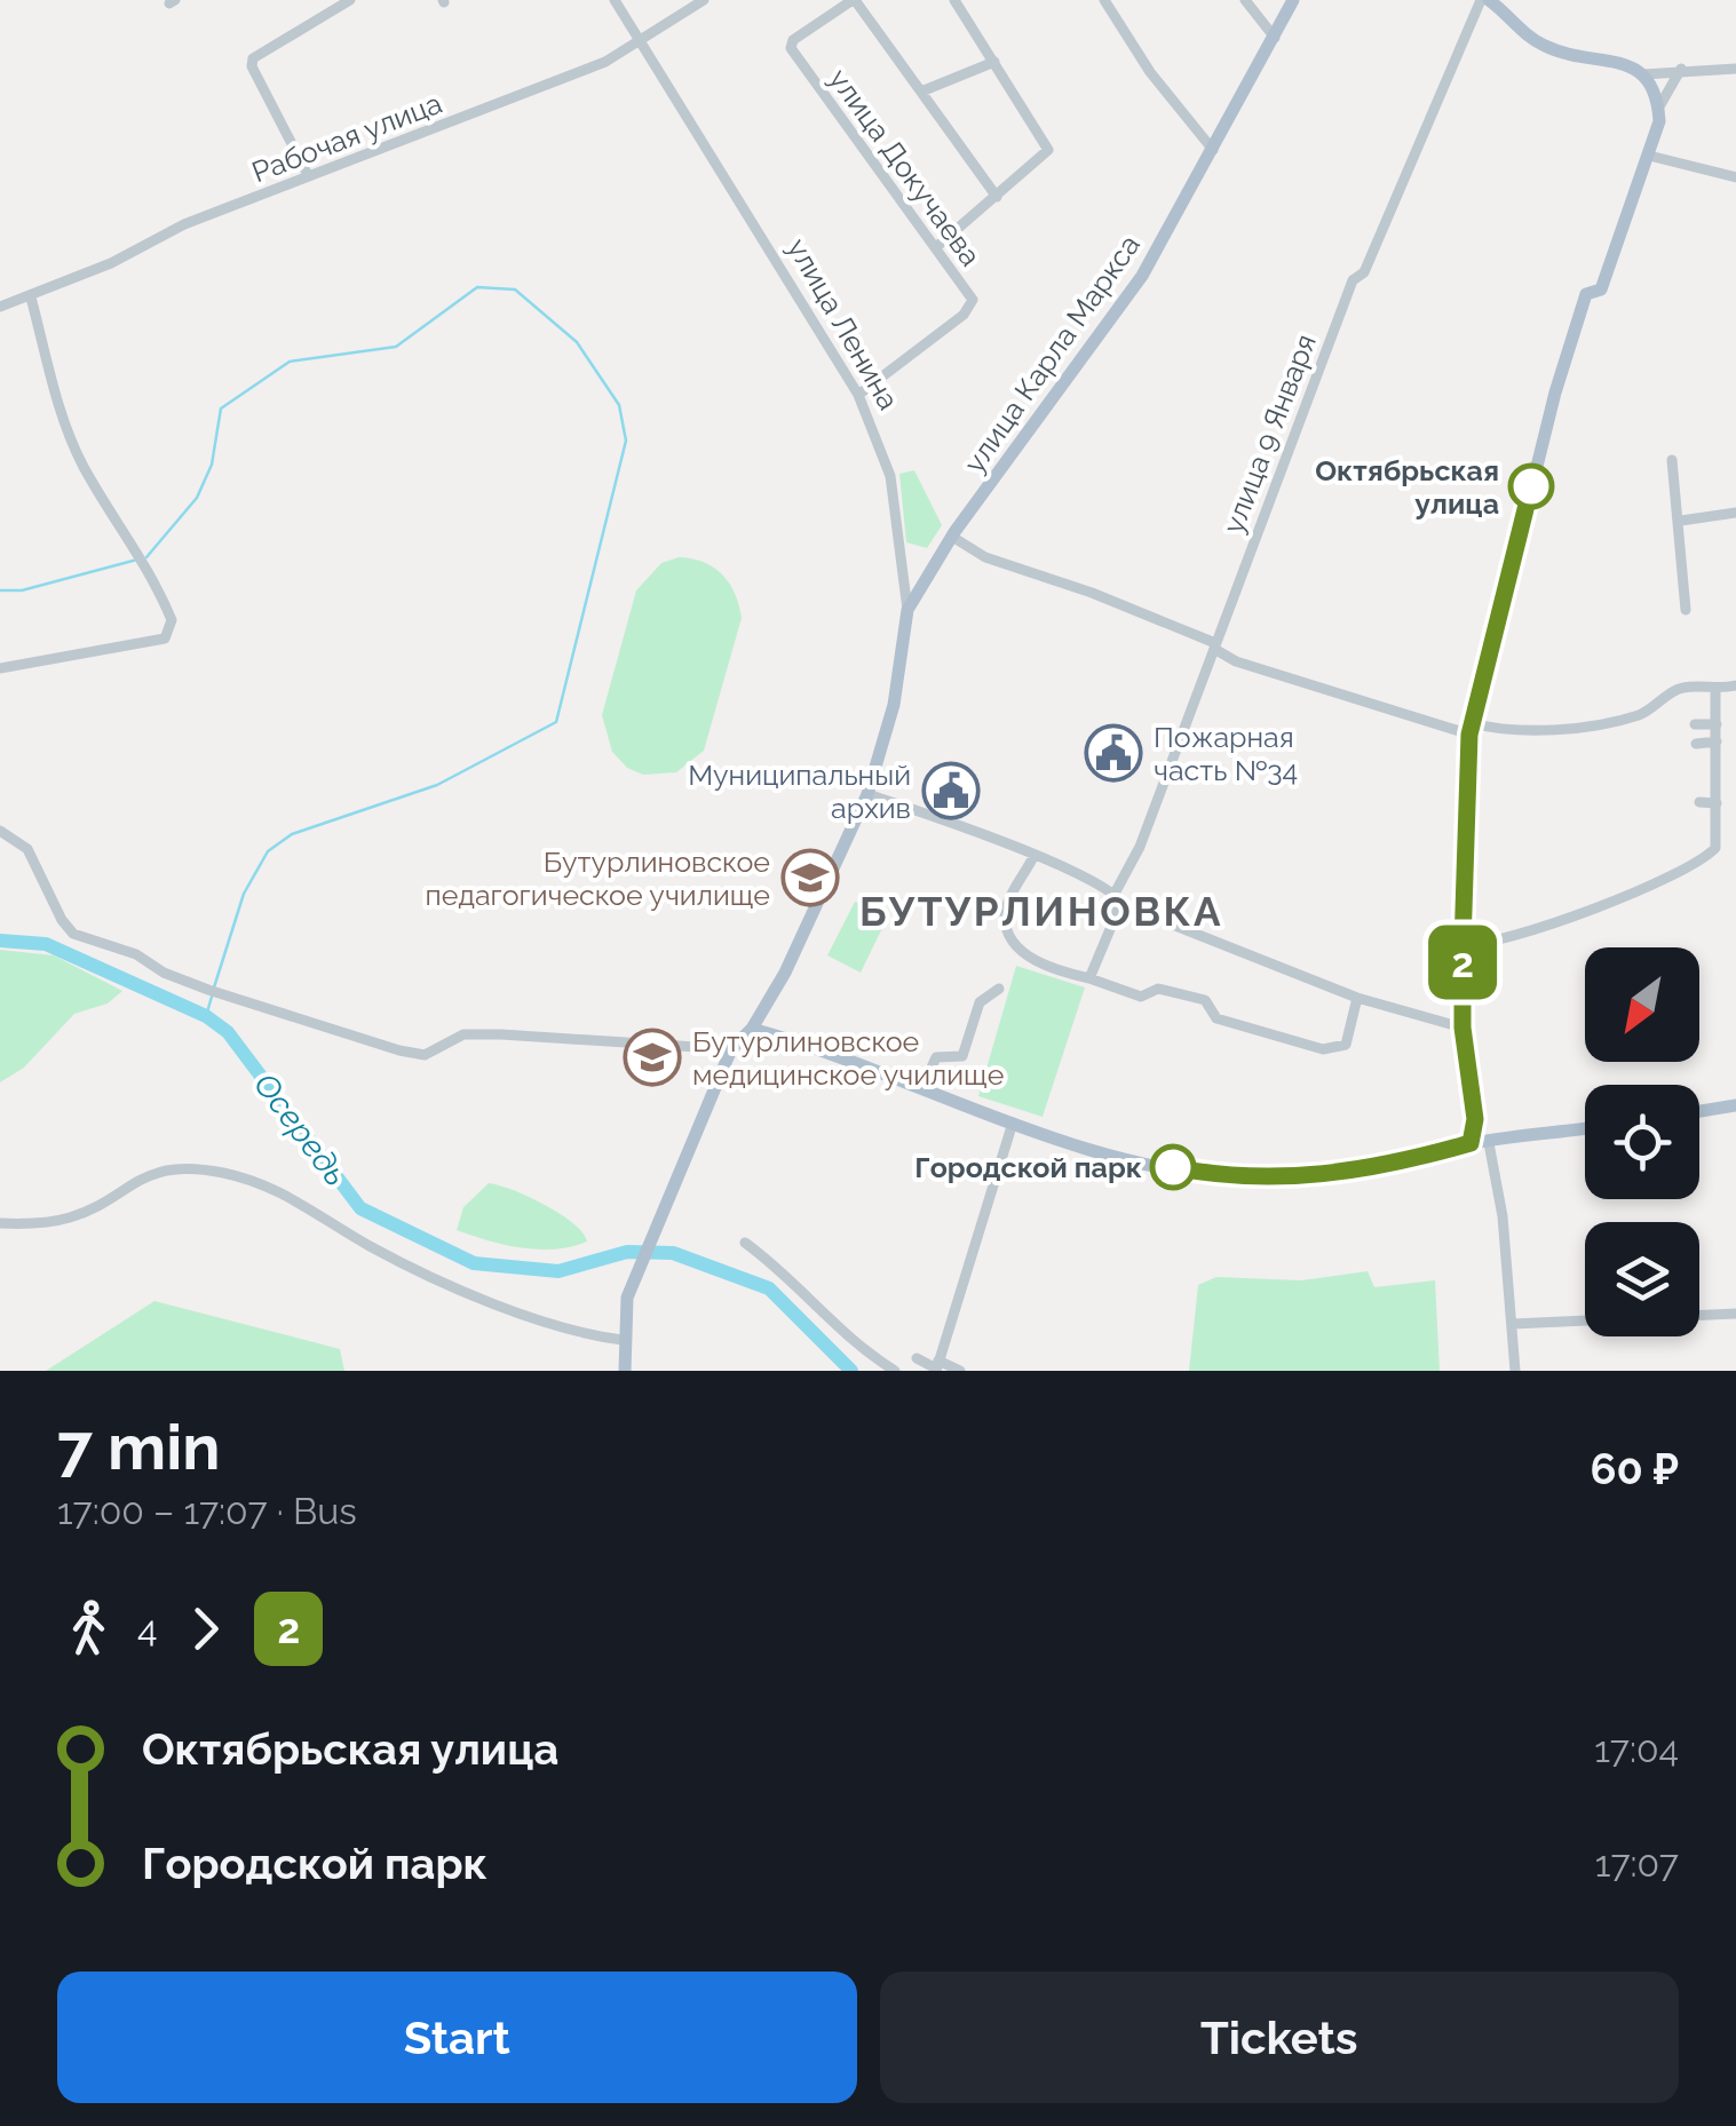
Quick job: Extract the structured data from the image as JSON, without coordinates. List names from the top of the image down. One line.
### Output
{"streets":{"main road":["улица Ленина","улица Карла Маркса"],"street":["Рабочая улица","улица Докучаева","улица 9 Января"]},"crossings":[["Рабочая улица","улица Ленина"],["улица Докучаева","улица Ленина"],["улица Ленина","улица Карла Маркса"]],"districts":["БУТУРЛИНОВКА"],"water":["Осередь"],"places":{"other":["Октябрьская улица","Городской парк"],"public building":["Пожарная часть №34","Муниципальный архив"],"school or university":["Бутурлиновское педагогическое училище","Бутурлиновское медицинское училище"]},"lines":["bus line 2"],"north":"bottom left","page":{"on_map":"2","heading":["7 min","17:00 – 17:07 · Bus","60 ₽"],"legs":["4","2"],"list":[{"name":"Октябрьская улица","value":"17:04"},{"name":"Городской парк","value":"17:07"}],"buttons":["Start","Tickets"]}}
